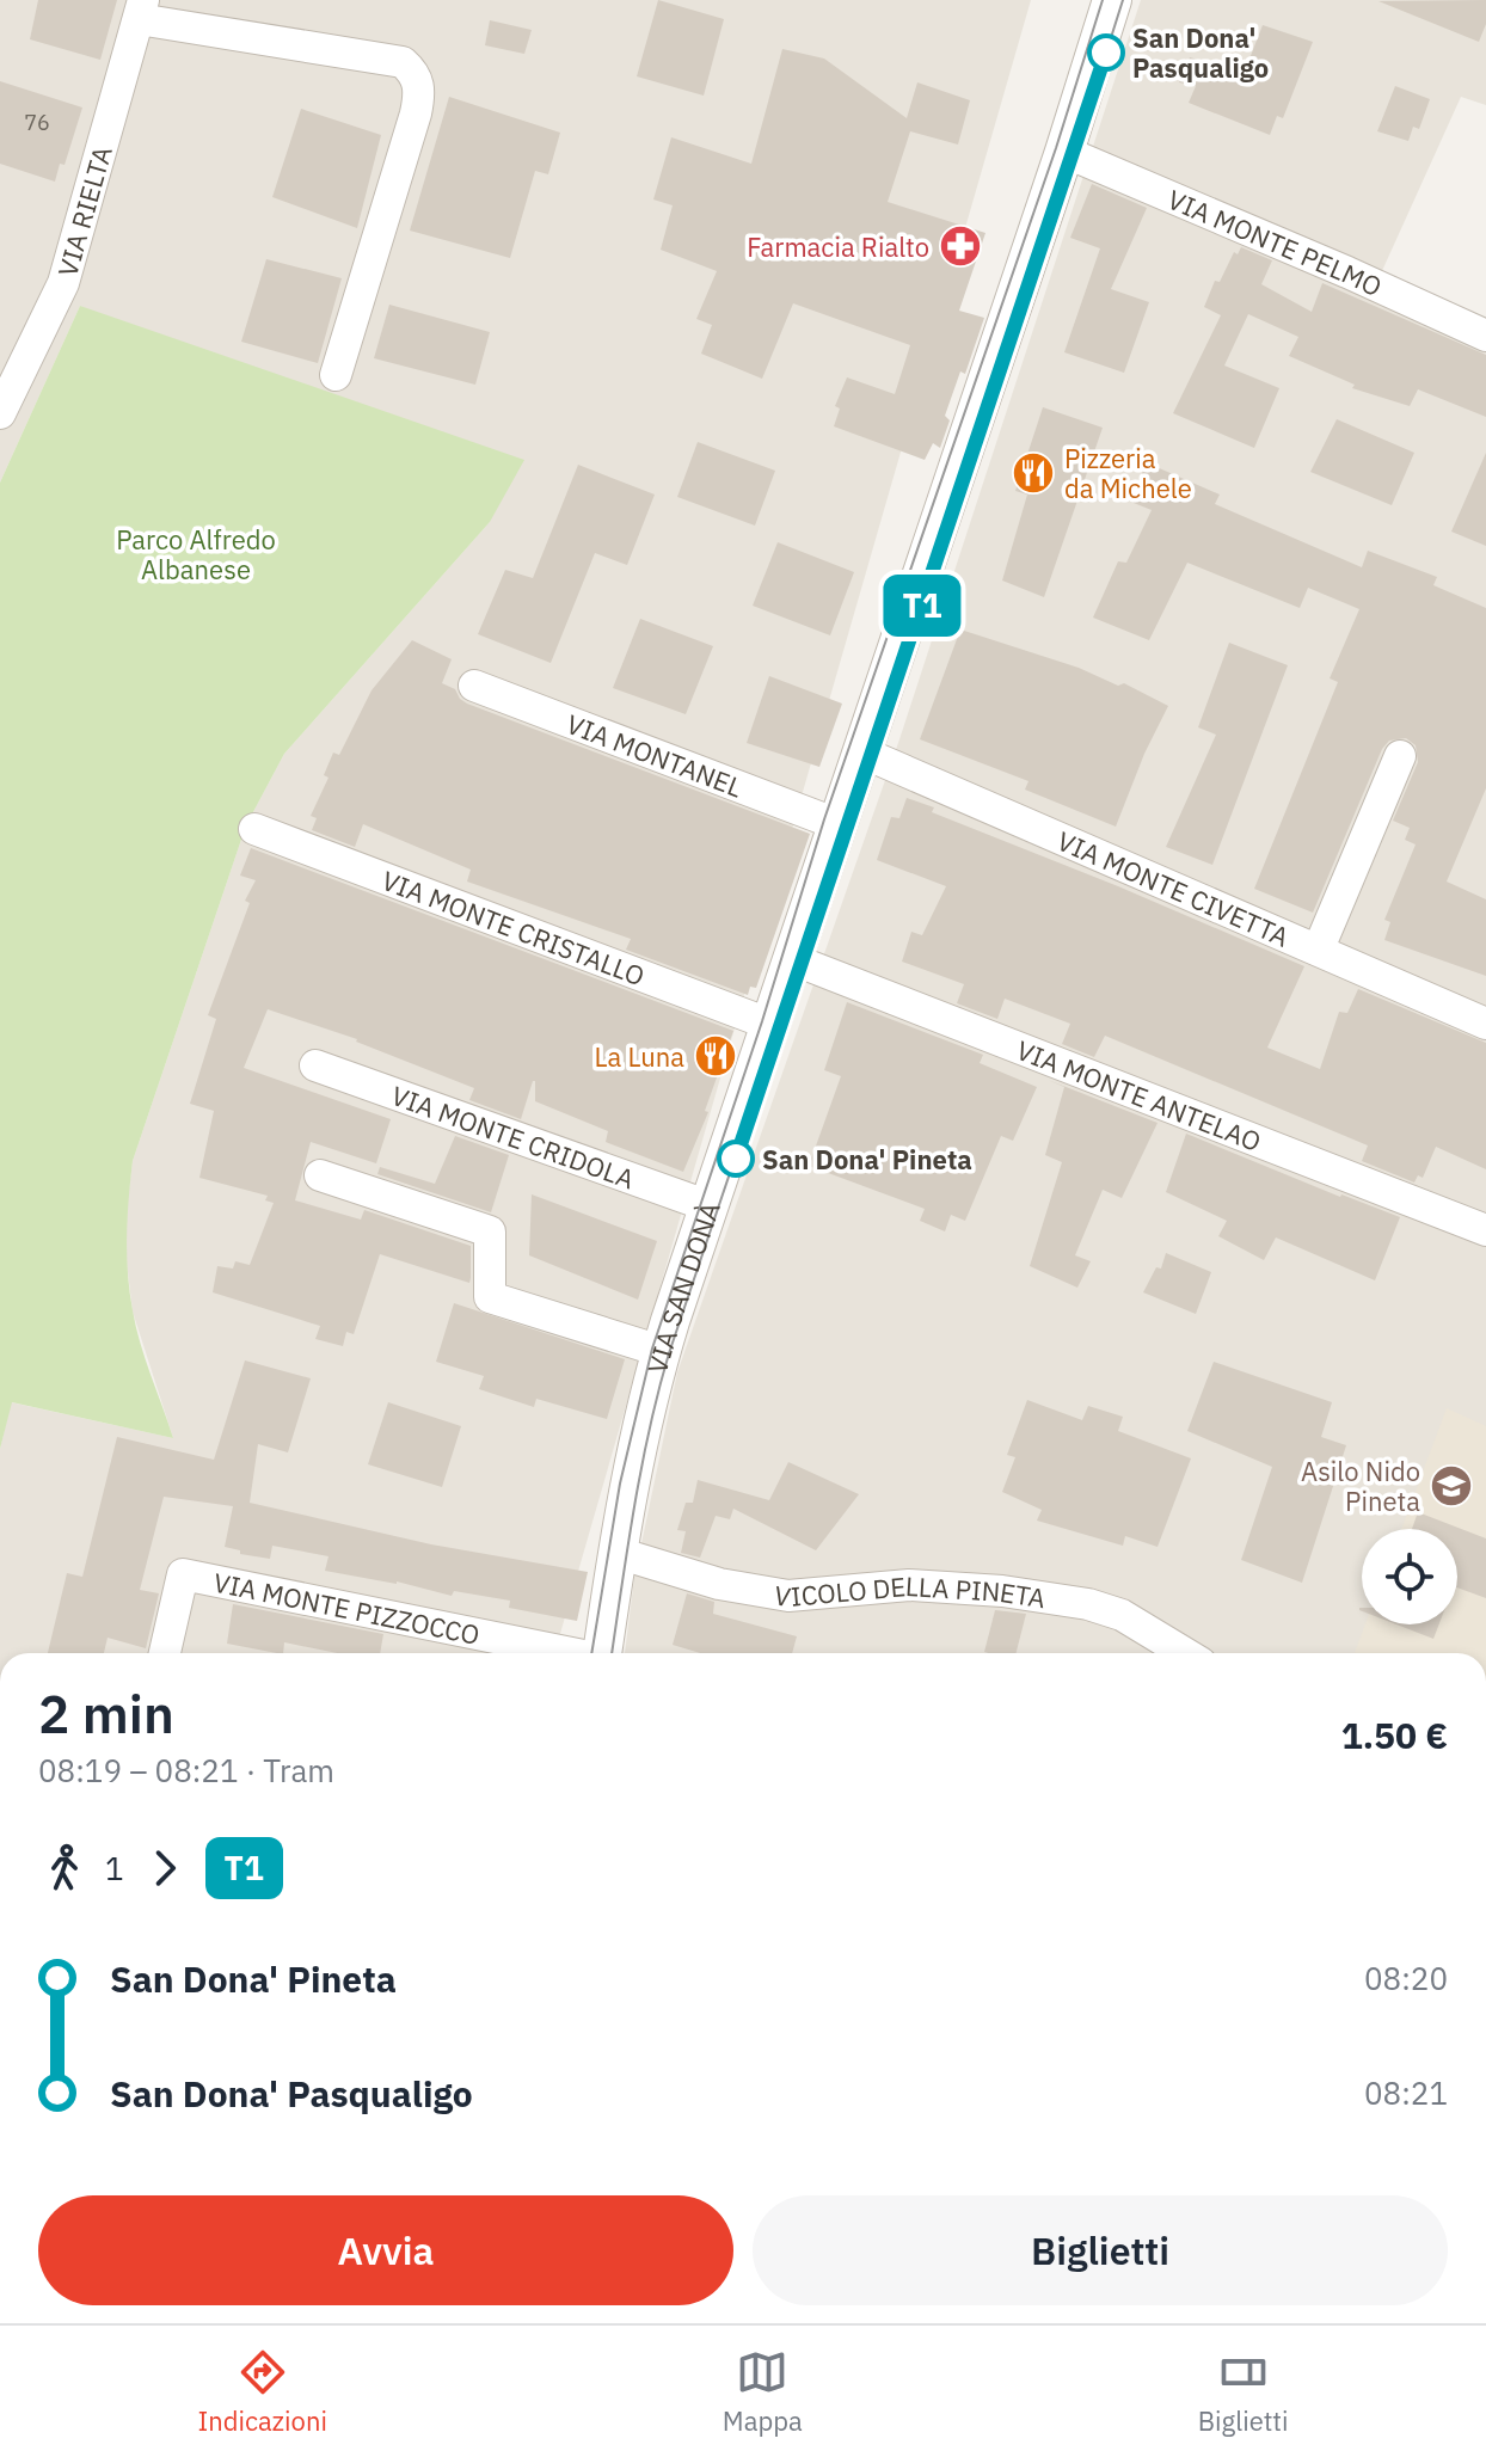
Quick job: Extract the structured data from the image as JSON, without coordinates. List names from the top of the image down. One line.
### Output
{"streets":{"street":["VIA RIELTA","VIA MONTE PELMO","VIA MONTANEL","VIA MONTE CIVETTA","VIA MONTE CRISTALLO","VIA MONTE ANTELAO","VIA MONTE CRIDOLA","VIA SAN DONÀ","VICOLO DELLA PINETA","VIA MONTE PIZZOCCO"]},"crossings":[["VIA MONTE PELMO","VIA SAN DONÀ"],["VIA MONTANEL","VIA SAN DONÀ"],["VIA MONTE CIVETTA","VIA SAN DONÀ"],["VIA MONTE CRISTALLO","VIA SAN DONÀ"],["VIA MONTE ANTELAO","VIA SAN DONÀ"],["VIA MONTE CRIDOLA","VIA SAN DONÀ"],["VIA SAN DONÀ","VICOLO DELLA PINETA"]],"parks":["Parco Alfredo Albanese"],"places":{"other":["San Dona' Pasqualigo","San Dona' Pineta"],"pharmacy":["Farmacia Rialto"],"restaurant":["Pizzeria da Michele","La Luna"],"school or university":["Asilo Nido Pineta"]},"lines":["tram line T1"],"house_numbers":["76"],"page":{"on_map":"T1","heading":["2 min","08:19 – 08:21 · Tram","1.50 €"],"legs":["1","T1"],"list":[{"name":"San Dona' Pineta","value":"08:20"},{"name":"San Dona' Pasqualigo","value":"08:21"}],"buttons":["Avvia","Biglietti"],"tabs":["Indicazioni","Mappa","Biglietti"]}}
